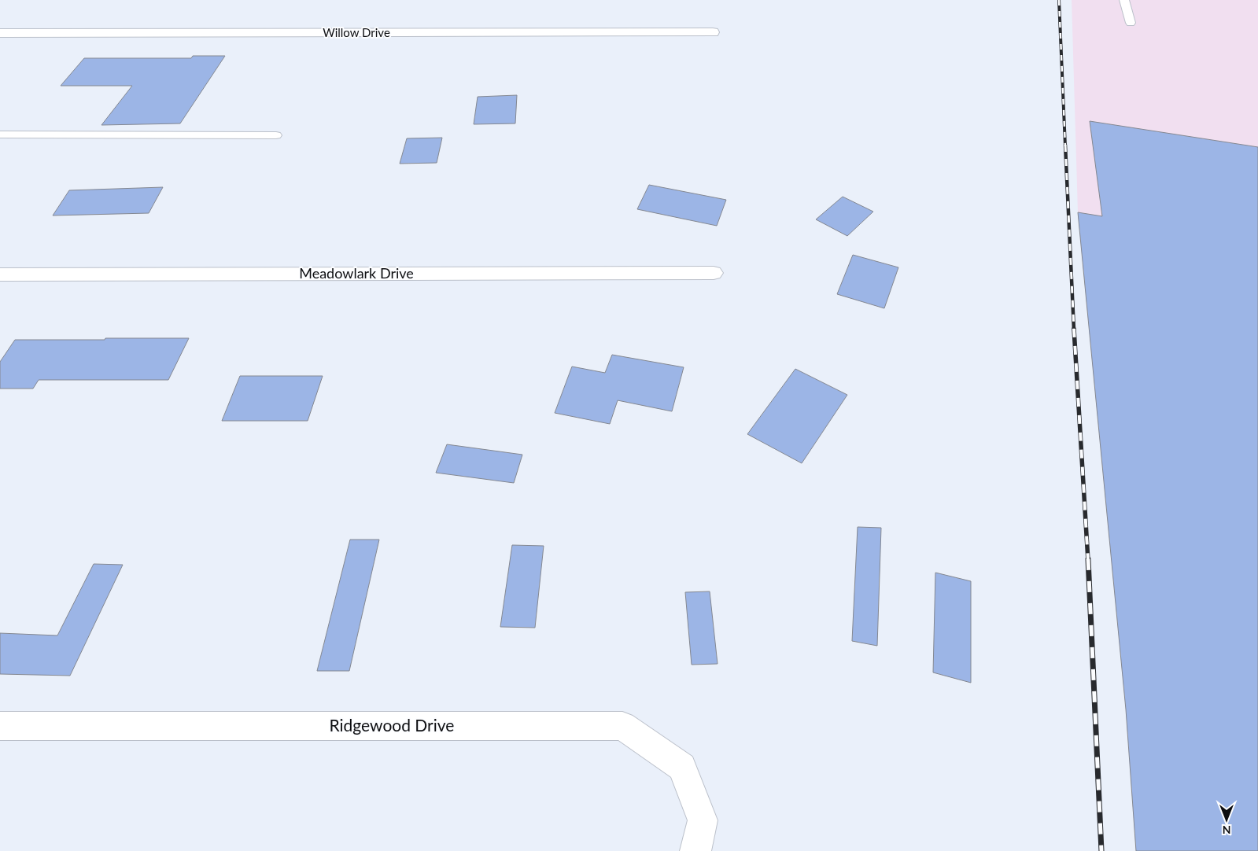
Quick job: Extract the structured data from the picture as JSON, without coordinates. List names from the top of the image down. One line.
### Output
{"streets":{"street":["Willow Drive","Meadowlark Drive","Ridgewood Drive"]},"north":"bottom"}
